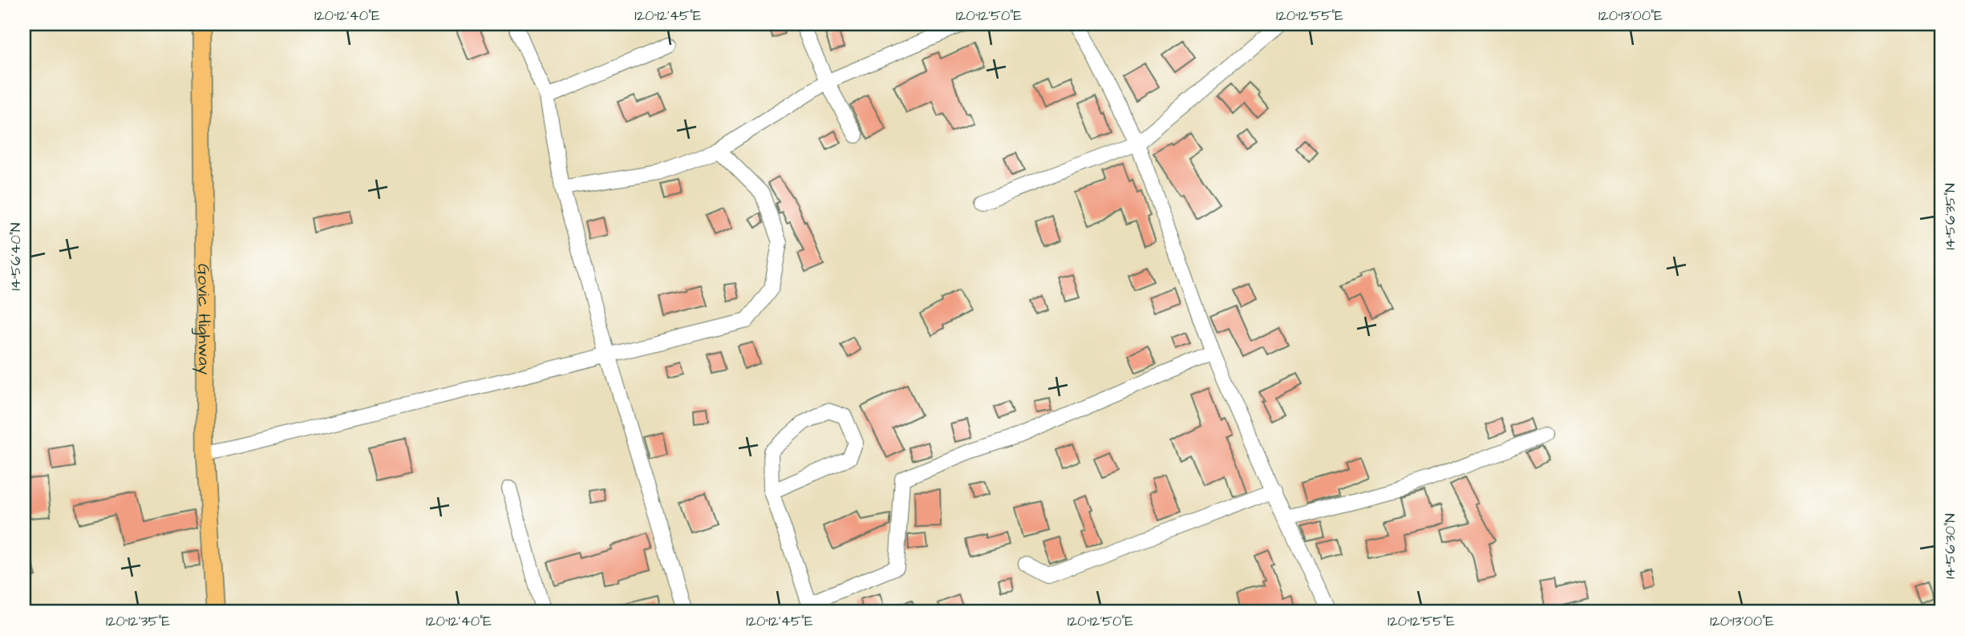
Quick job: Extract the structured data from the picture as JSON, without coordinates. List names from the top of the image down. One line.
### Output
{"streets":{"main road":["Govic Highway"]},"coordinates":["120°12'40\"E","120°12'45\"E","120°12'50\"E","120°12'55\"E","120°13'00\"E","14°56'35\"N","14°56'40\"N","14°56'30\"N","120°12'35\"E"]}
